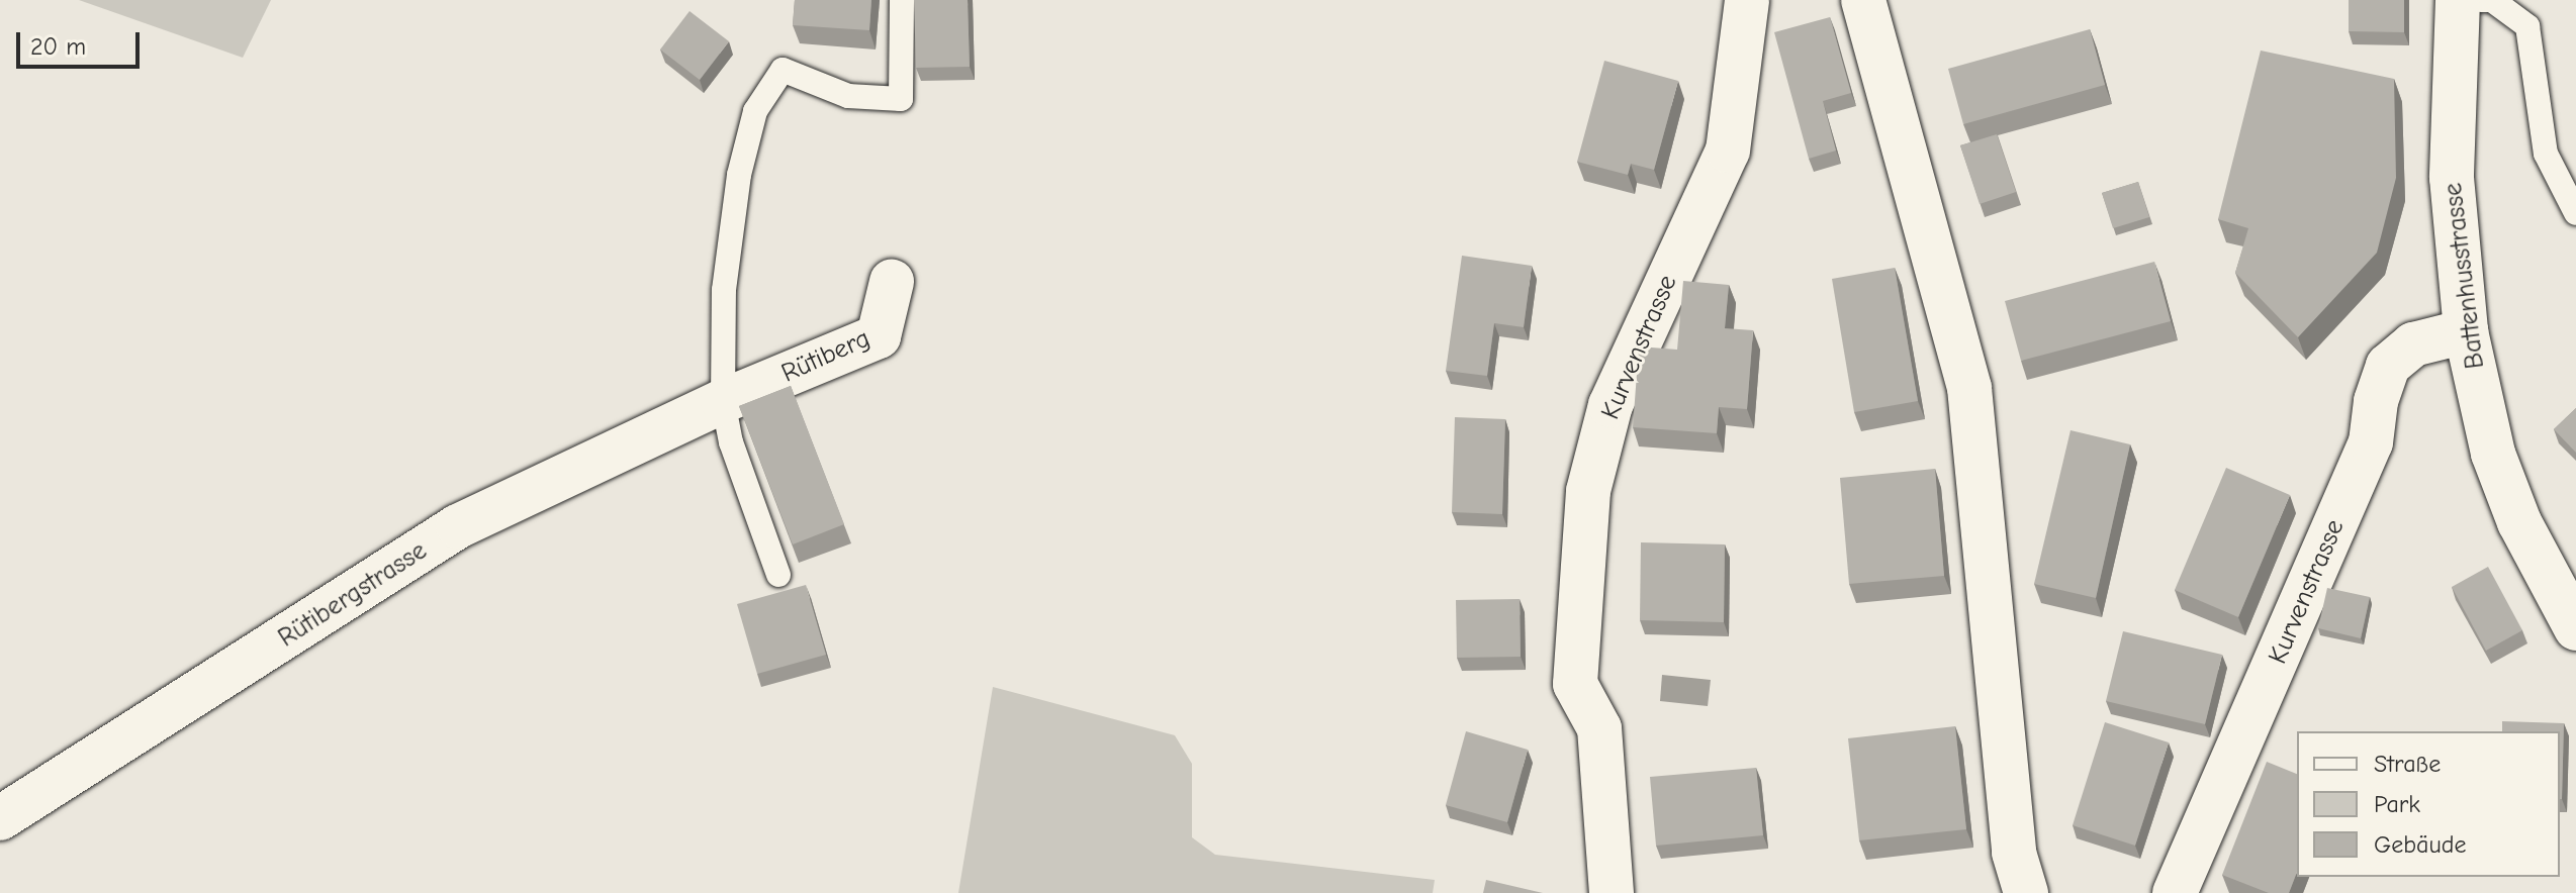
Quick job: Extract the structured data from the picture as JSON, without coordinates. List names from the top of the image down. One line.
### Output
{"streets":{"street":["Battenhusstrasse","Kurvenstrasse","Rütiberg","Rütibergstrasse"]},"crossings":[["Battenhusstrasse","Kurvenstrasse"],["Rütiberg","Rütibergstrasse"]],"legend":["Straße","Park","Gebäude"],"scale_bar":"20 m"}
